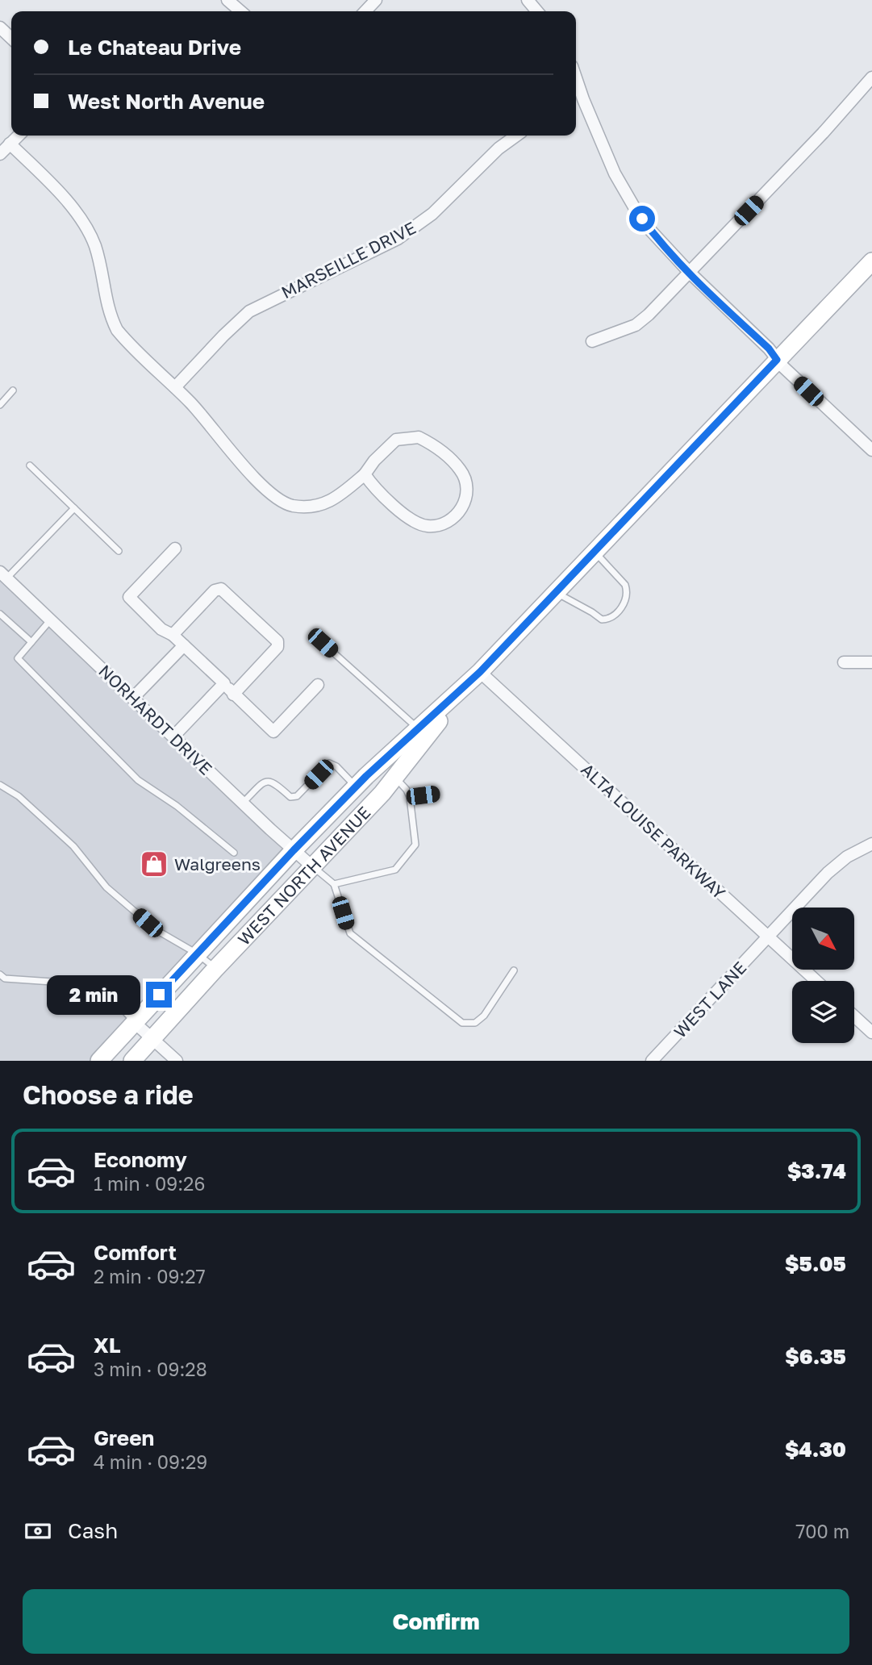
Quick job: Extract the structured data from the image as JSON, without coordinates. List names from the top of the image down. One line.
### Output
{"streets":{"main road":["WEST NORTH AVENUE"],"street":["MARSEILLE DRIVE","NORHARDT DRIVE","ALTA LOUISE PARKWAY","WEST LANE"]},"crossings":[["NORHARDT DRIVE","WEST NORTH AVENUE"],["ALTA LOUISE PARKWAY","WEST NORTH AVENUE"],["ALTA LOUISE PARKWAY","WEST LANE"]],"places":{"shop":["Walgreens"]},"north":"bottom right","page":{"banner":["Le Chateau Drive","West North Avenue"],"bubble":"2 min","heading":"Choose a ride","list":[{"name":"Economy","note":"1 min · 09:26","value":"$3.74"},{"name":"Comfort","note":"2 min · 09:27","value":"$5.05"},{"name":"XL","note":"3 min · 09:28","value":"$6.35"},{"name":"Green","note":"4 min · 09:29","value":"$4.30"}],"pay":["Cash","700 m"],"buttons":"Confirm"}}
